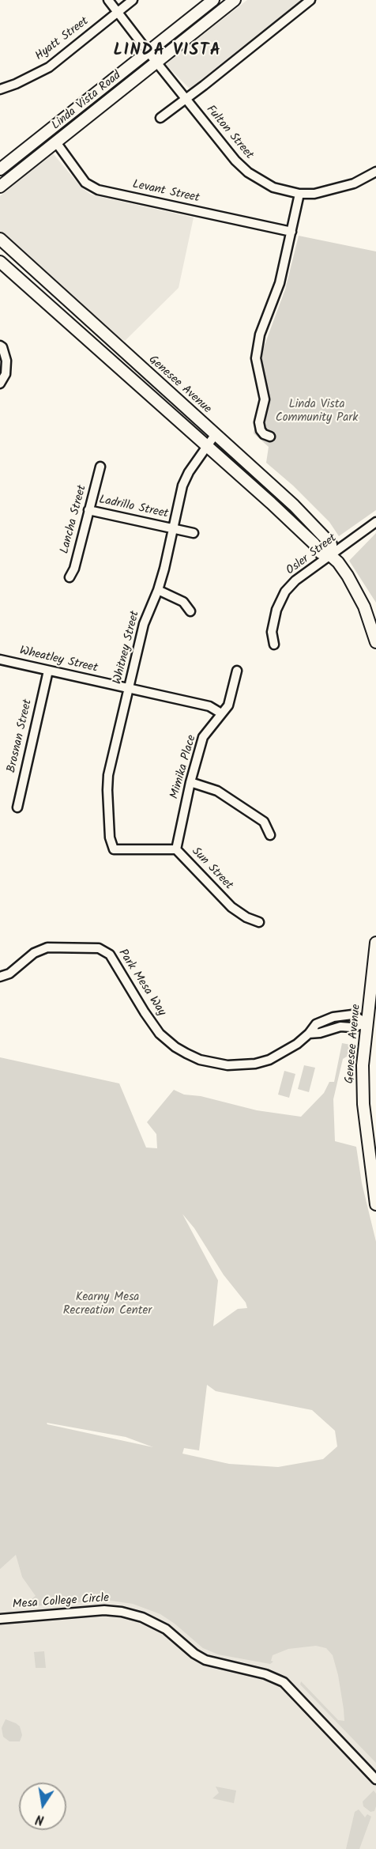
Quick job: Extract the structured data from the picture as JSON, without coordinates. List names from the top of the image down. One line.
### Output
{"streets":{"main road":["Linda Vista Road","Genesee Avenue"],"street":["Hyatt Street","Fulton Street","Levant Street","Ladrillo Street","Lancha Street","Osler Street","Whitney Street","Wheatley Street","Brosnan Street","Mimika Place","Sun Street","Park Mesa Way","Mesa College Circle"]},"crossings":[["Hyatt Street","Fulton Street"],["Linda Vista Road","Fulton Street"],["Linda Vista Road","Levant Street"],["Genesee Avenue","Osler Street"],["Genesee Avenue","Whitney Street"],["Genesee Avenue","Park Mesa Way"],["Ladrillo Street","Lancha Street"],["Ladrillo Street","Whitney Street"],["Whitney Street","Wheatley Street"],["Whitney Street","Sun Street"],["Wheatley Street","Brosnan Street"],["Wheatley Street","Mimika Place"],["Mimika Place","Sun Street"]],"districts":["LINDA VISTA"],"parks":["Linda Vista Community Park","Kearny Mesa Recreation Center"],"north":"bottom"}
